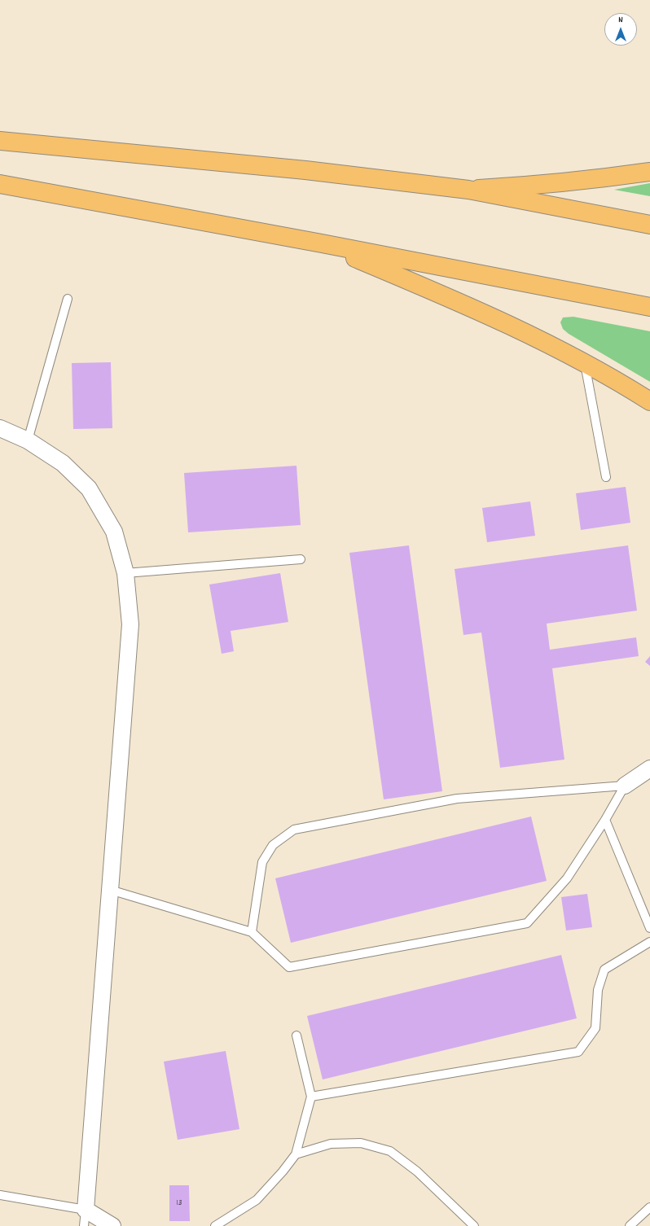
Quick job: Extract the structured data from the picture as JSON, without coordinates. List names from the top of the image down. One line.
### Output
{"house_numbers":["13"],"north":"top"}
